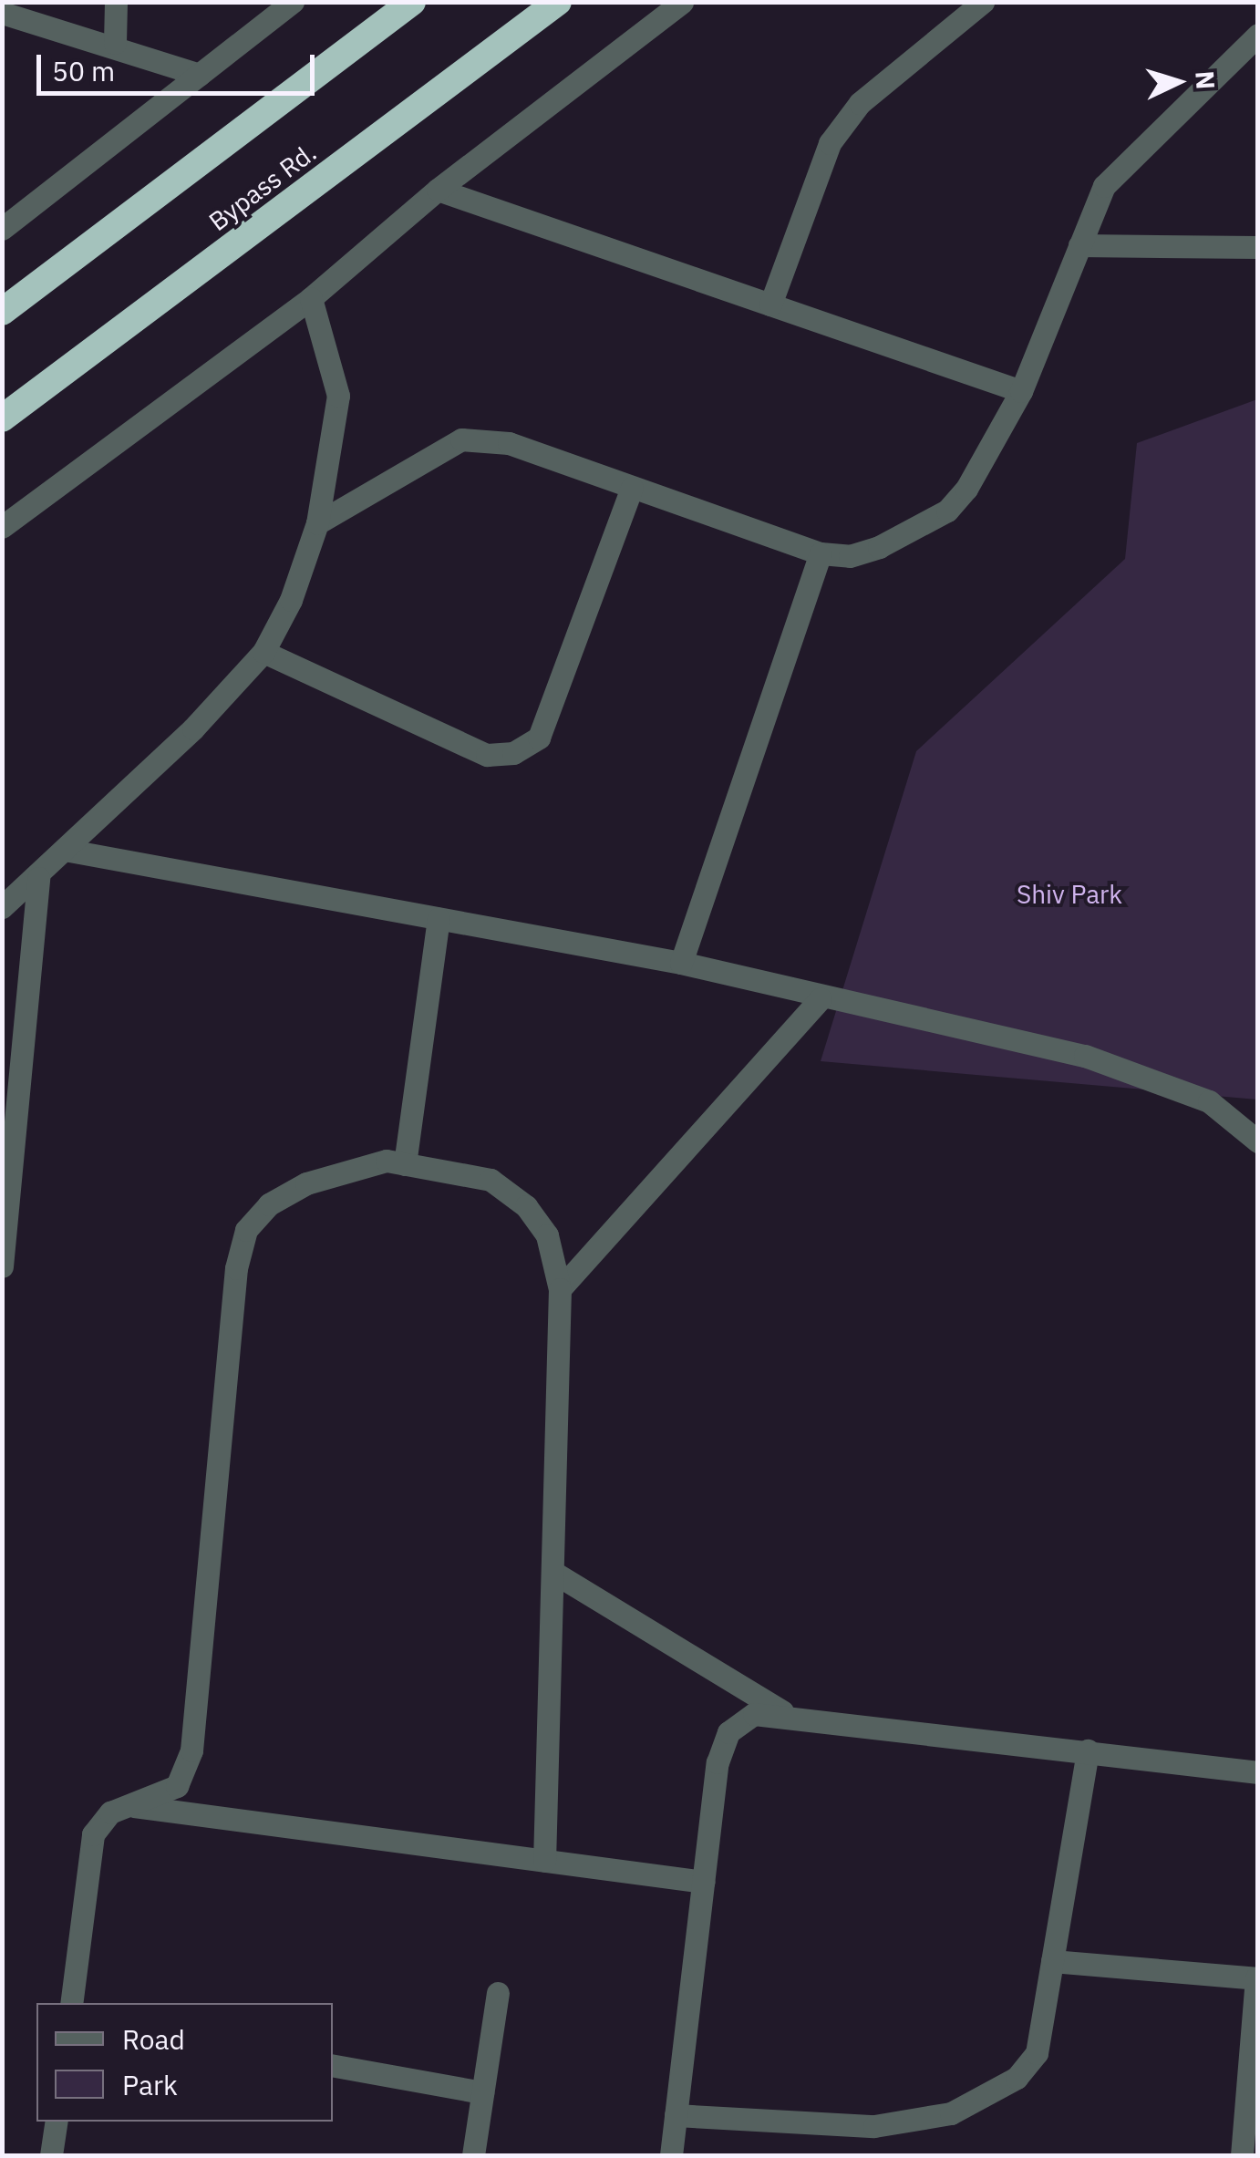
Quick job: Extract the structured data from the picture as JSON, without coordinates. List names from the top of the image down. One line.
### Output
{"streets":{"highway":["Bypass Rd."]},"parks":["Shiv Park"],"legend":["Road","Park"],"scale_bar":"50 m","north":"right"}
